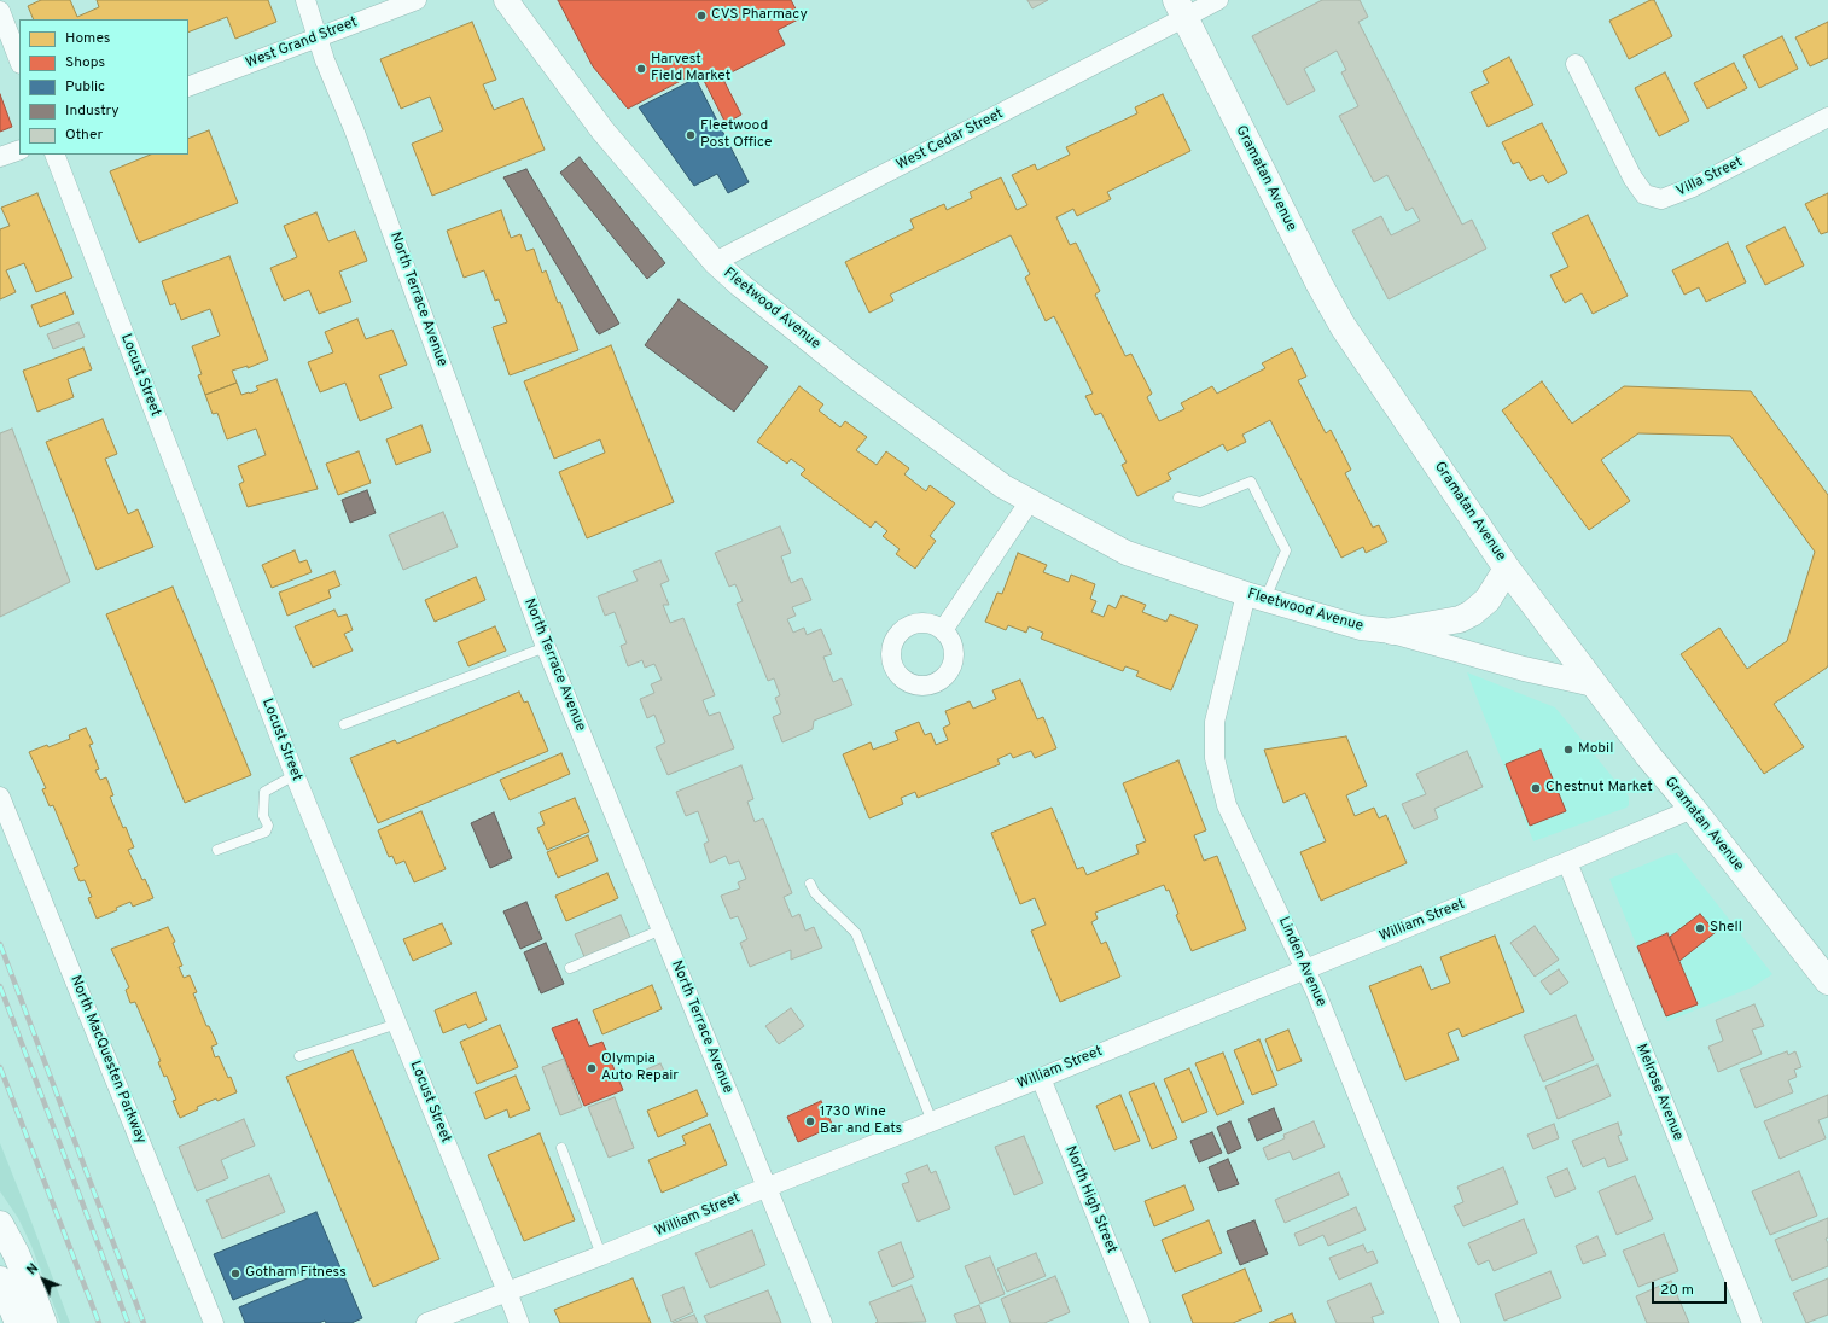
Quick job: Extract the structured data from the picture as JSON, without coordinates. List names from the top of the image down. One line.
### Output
{"streets":{"main road":["Gramatan Avenue"],"street":["West Grand Street","West Cedar Street","Villa Street","North Terrace Avenue","Fleetwood Avenue","Locust Street","William Street","Linden Avenue","North MacQuesten Parkway","Melrose Avenue","North High Street"]},"crossings":[["West Grand Street","North Terrace Avenue"],["West Cedar Street","Gramatan Avenue"],["West Cedar Street","Fleetwood Avenue"],["Gramatan Avenue","Fleetwood Avenue"],["Gramatan Avenue","William Street"],["North Terrace Avenue","William Street"],["Fleetwood Avenue","Linden Avenue"],["Locust Street","William Street"],["William Street","Linden Avenue"],["William Street","Melrose Avenue"],["William Street","North High Street"]],"places":["CVS Pharmacy","Harvest Field Market","Fleetwood Post Office","Mobil","Chestnut Market","Shell","Olympia Auto Repair","1730 Wine Bar and Eats","Gotham Fitness"],"legend":["Homes","Shops","Public","Industry","Other"],"scale_bar":"20 m","north":"top left"}
